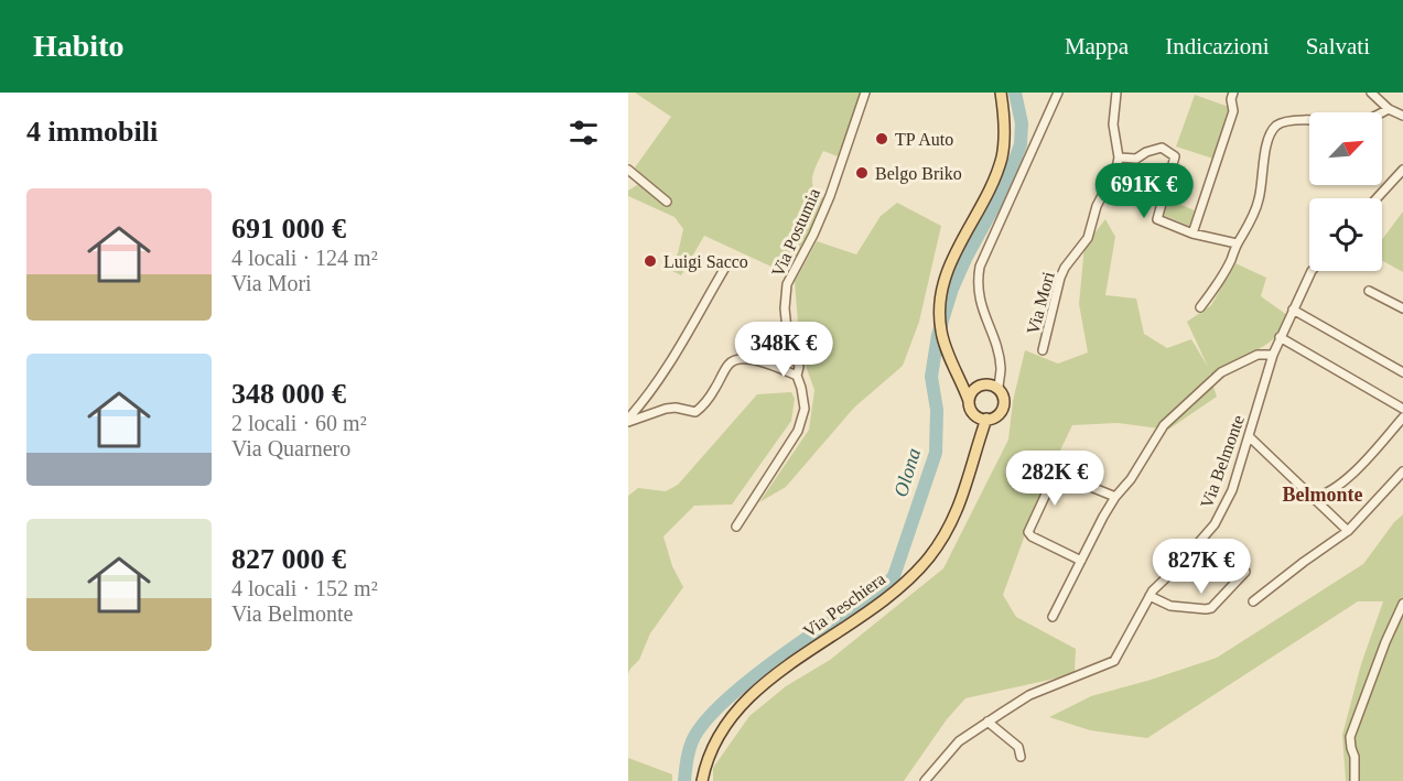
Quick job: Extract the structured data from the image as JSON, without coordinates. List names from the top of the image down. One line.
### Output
{"streets":{"main road":["Via Peschiera"],"street":["Via Postumia","Via Mori","Via Belmonte"]},"districts":["Belmonte"],"water":["Olona"],"places":["TP Auto","Belgo Briko","Luigi Sacco"],"north":"top right","page":{"header":"Habito","nav":["Mappa","Indicazioni","Salvati"],"heading":"4 immobili","price":["691K €","348K €","282K €","827K €"],"list":[{"name":"691 000 €","note":"4 locali · 124 m² · Via Mori"},{"name":"348 000 €","note":"2 locali · 60 m² · Via Quarnero"},{"name":"827 000 €","note":"4 locali · 152 m² · Via Belmonte"}]}}
